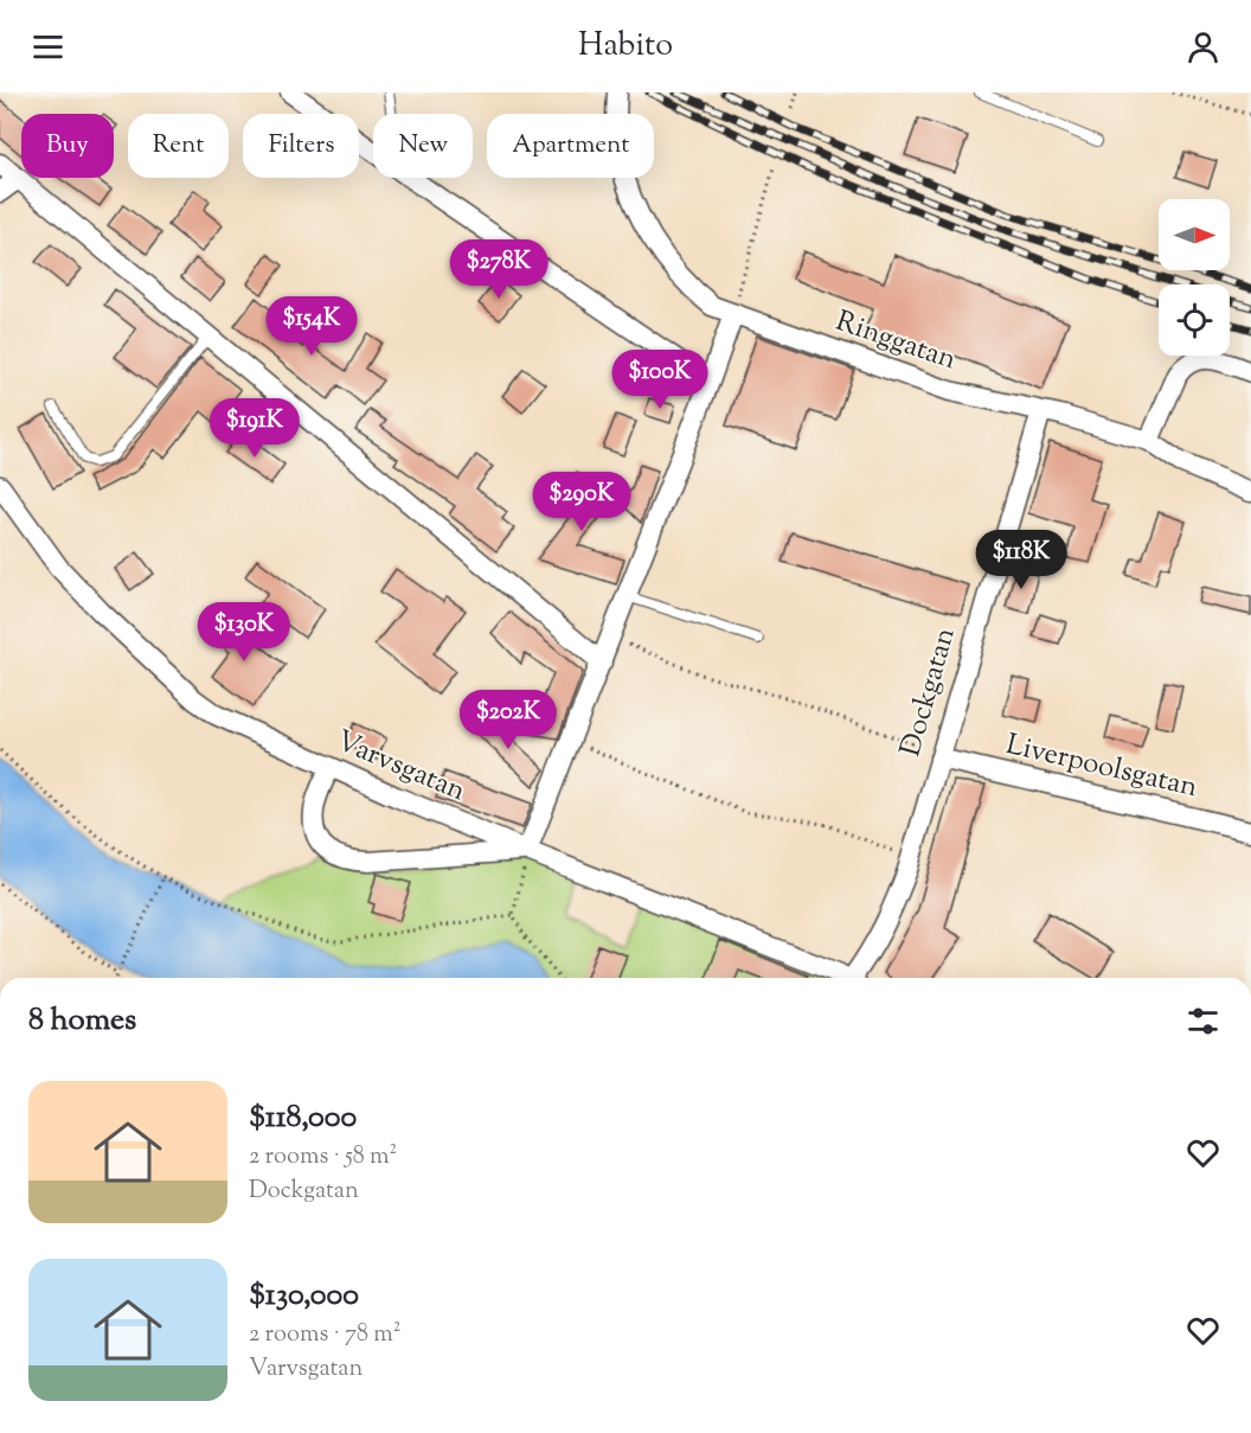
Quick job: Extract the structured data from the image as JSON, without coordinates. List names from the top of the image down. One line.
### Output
{"streets":{"street":["Ringgatan","Dockgatan","Varvsgatan","Liverpoolsgatan"]},"crossings":[["Ringgatan","Dockgatan"],["Dockgatan","Liverpoolsgatan"]],"north":"right","page":{"header":"Habito","chip":["Buy","Rent","Filters","New","Apartment"],"price":["$278K","$154K","$100K","$191K","$290K","$118K","$130K","$202K"],"heading":"8 homes","list":[{"name":"$118,000","note":"2 rooms · 58 m² · Dockgatan"},{"name":"$130,000","note":"2 rooms · 78 m² · Varvsgatan"}]}}
